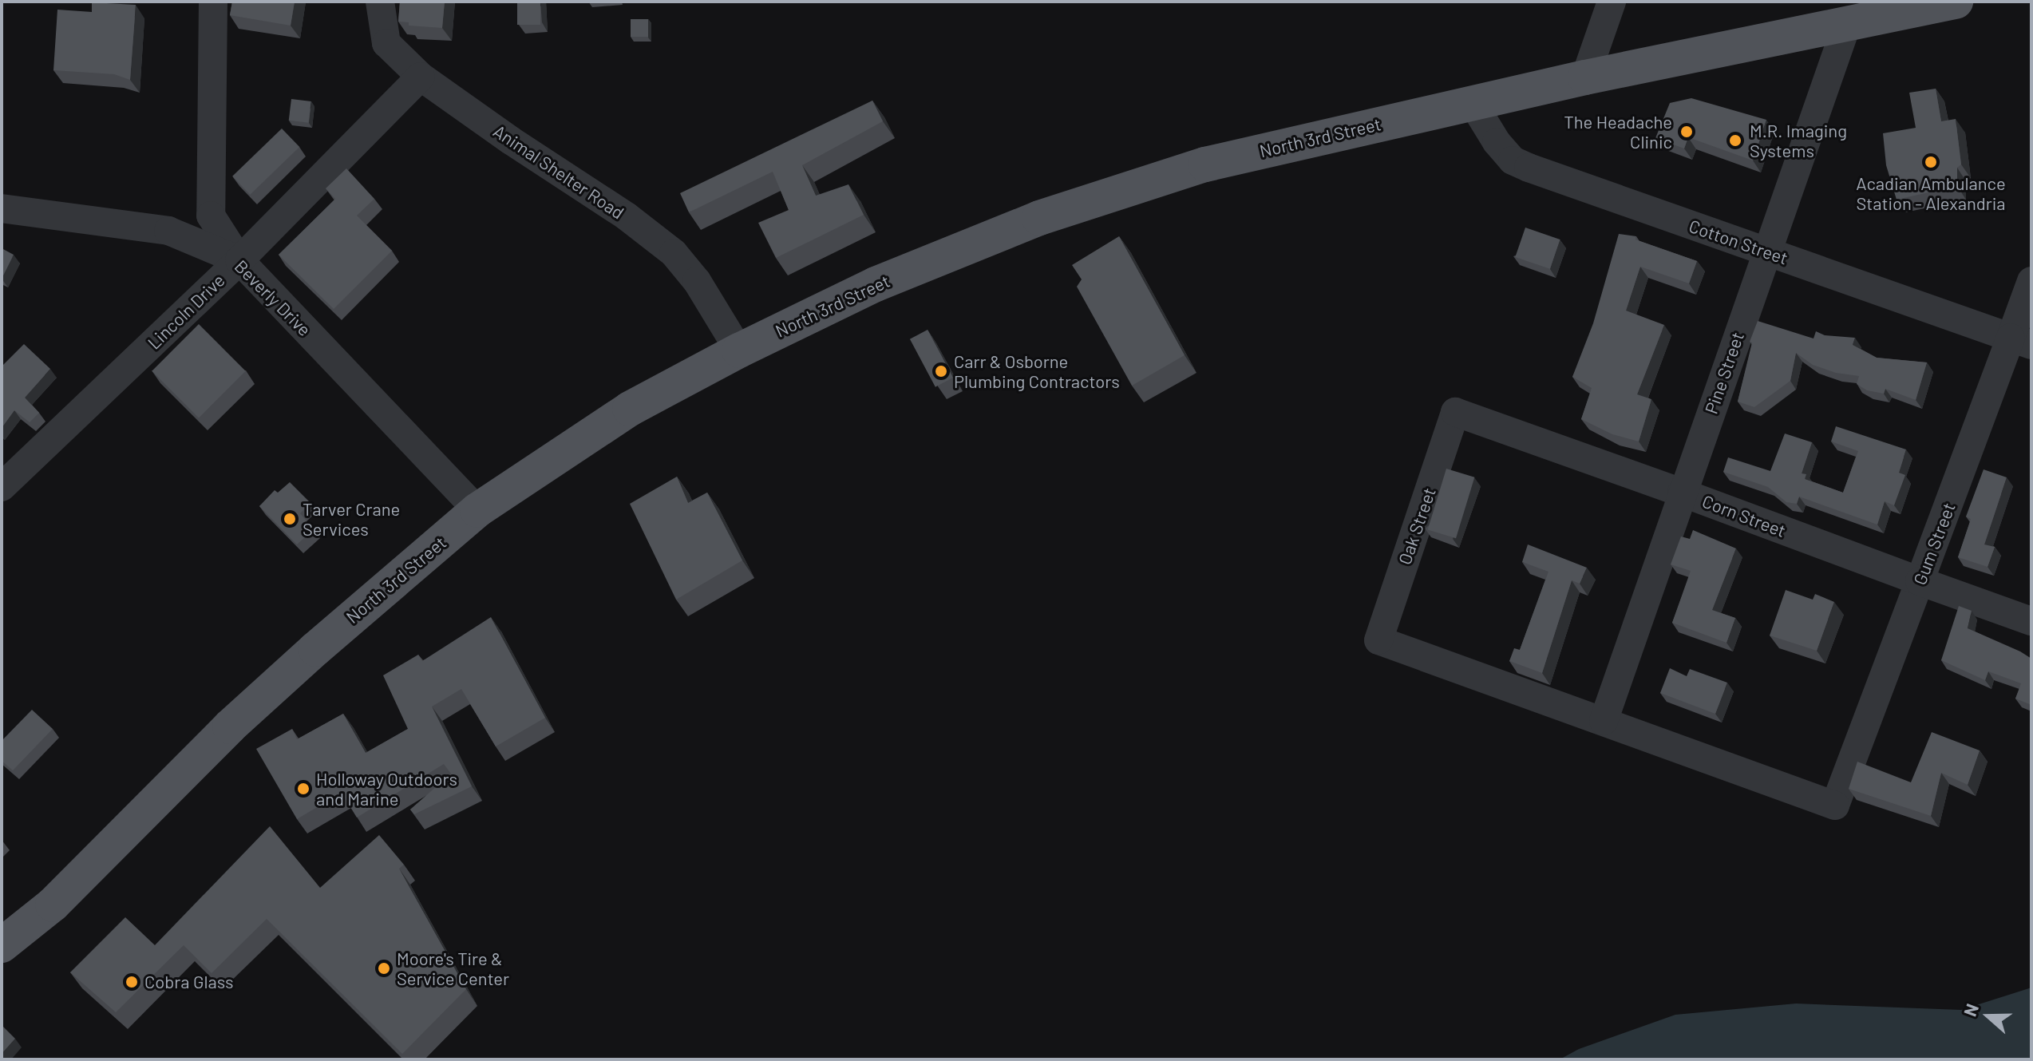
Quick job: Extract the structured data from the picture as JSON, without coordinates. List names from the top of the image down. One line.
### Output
{"streets":{"main road":["North 3rd Street"],"street":["Animal Shelter Road","Cotton Street","Beverly Drive","Lincoln Drive","Pine Street","Corn Street","Oak Street","Gum Street"]},"crossings":[["North 3rd Street","Animal Shelter Road"],["North 3rd Street","Cotton Street"],["North 3rd Street","Beverly Drive"],["North 3rd Street","Pine Street"],["Animal Shelter Road","Lincoln Drive"],["Cotton Street","Pine Street"],["Cotton Street","Gum Street"],["Beverly Drive","Lincoln Drive"],["Pine Street","Corn Street"],["Pine Street","Oak Street"],["Pine Street","Gum Street"],["Corn Street","Oak Street"],["Corn Street","Gum Street"],["Oak Street","Gum Street"]],"places":["The Headache Clinic","M.R. Imaging Systems","Acadian Ambulance Station - Alexandria","Carr & Osborne Plumbing Contractors","Tarver Crane Services","Holloway Outdoors and Marine","Moore's Tire & Service Center","Cobra Glass"],"north":"left"}
